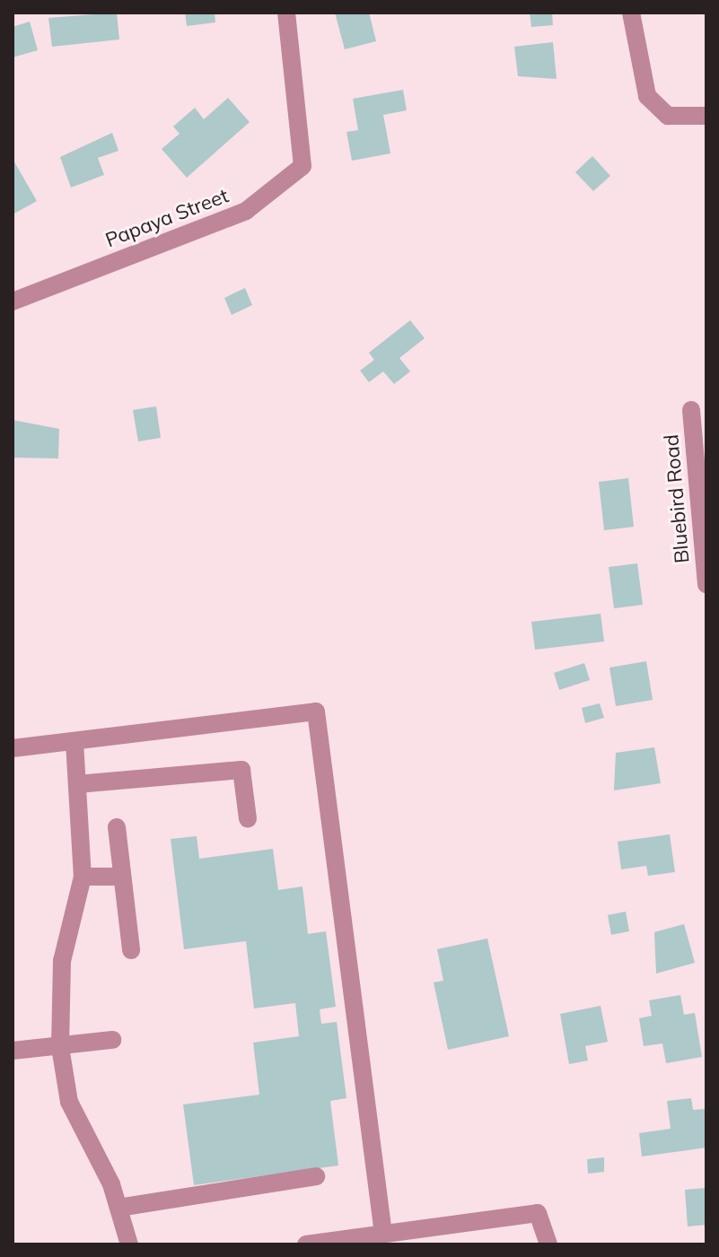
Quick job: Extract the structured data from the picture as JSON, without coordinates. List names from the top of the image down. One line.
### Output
{"streets":{"street":["Papaya Street","Bluebird Road"]}}
